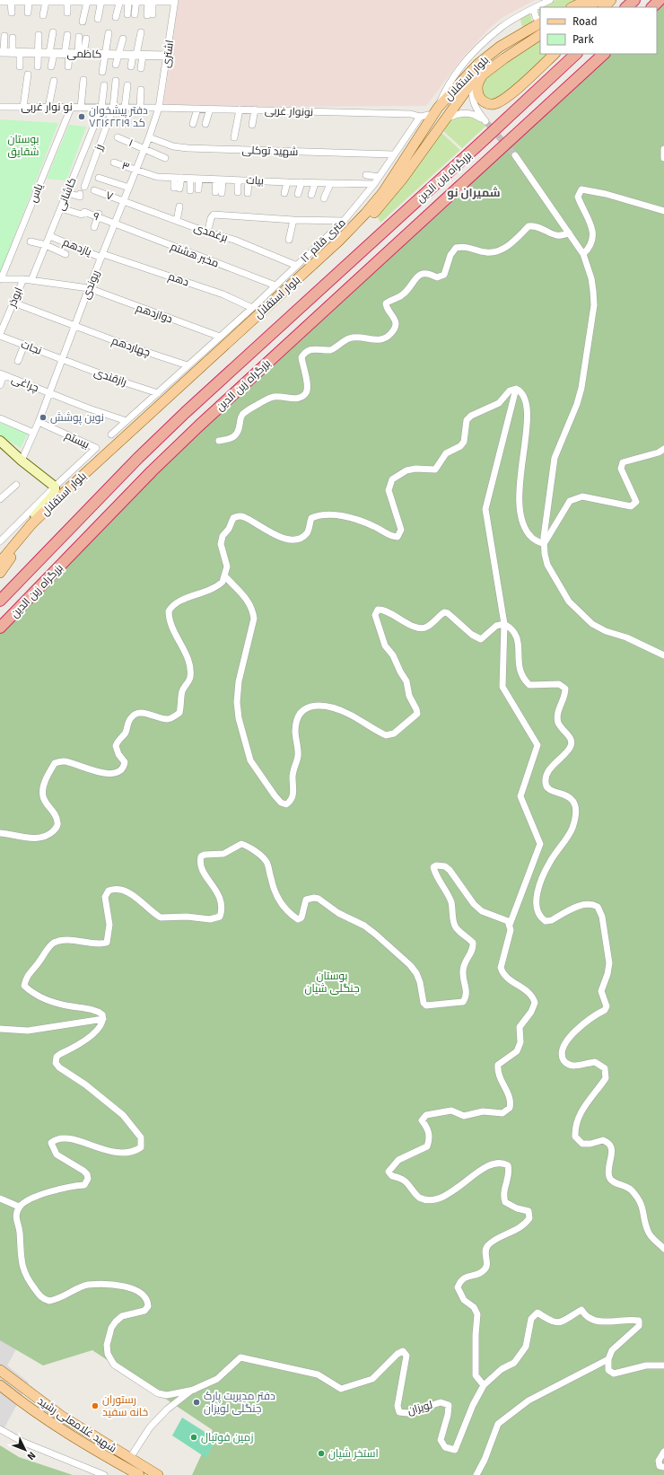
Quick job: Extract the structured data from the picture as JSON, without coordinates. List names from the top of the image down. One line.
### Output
{"streets":{"highway":["بزرگراه زین الدین"],"main road":["بلوار استقلال","شهید غلامعلی رشید"],"street":["کاظمی","اشتری","نو نوار غربی","نونوار غربی","۱","رز","شهید توکلی","۳","بیات","یاس","کاشانی","۷","۹","برغمدی","۱۲ متری قائم","یازدهم","مخبر هشتم","دهم","ریوندی","ابوذر","دوازدهم","چهاردهم","نجات","رازقندی","چراغی","بیستم","لویزان"]},"crossings":[["کاظمی","اشتری"],["اشتری","نو نوار غربی"],["اشتری","نونوار غربی"],["اشتری","ریوندی"],["نو نوار غربی","نونوار غربی"],["نو نوار غربی","رز"],["نو نوار غربی","یاس"],["نو نوار غربی","کاشانی"],["نو نوار غربی","ریوندی"],["نونوار غربی","۱۲ متری قائم"],["نونوار غربی","ریوندی"],["۱","ریوندی"],["شهید توکلی","۱۲ متری قائم"],["شهید توکلی","ریوندی"],["۳","بیات"],["۳","ریوندی"],["بیات","۱۲ متری قائم"],["بیات","ریوندی"],["یاس","دوازدهم"],["کاشانی","۹"],["کاشانی","دوازدهم"],["۷","برغمدی"],["۷","ریوندی"],["۹","مخبر هشتم"],["۹","ریوندی"],["برغمدی","۱۲ متری قائم"],["برغمدی","ریوندی"],["۱۲ متری قائم","مخبر هشتم"],["۱۲ متری قائم","دهم"],["۱۲ متری قائم","دوازدهم"],["۱۲ متری قائم","چهاردهم"],["۱۲ متری قائم","رازقندی"],["۱۲ متری قائم","چراغی"],["یازدهم","دهم"],["یازدهم","ریوندی"],["مخبر هشتم","ریوندی"],["دهم","ریوندی"],["ریوندی","دوازدهم"],["ریوندی","چهاردهم"],["ریوندی","نجات"],["ریوندی","رازقندی"],["ریوندی","چراغی"],["ریوندی","بیستم"],["ابوذر","دوازدهم"],["ابوذر","چهاردهم"],["ابوذر","نجات"],["نجات","رازقندی"],["لویزان","شهید غلامعلی رشید"]],"districts":["شمیران نو"],"parks":["بوستان شقایق","بوستان جنگلی شیان"],"places":["دفتر پیشخوان کد ۷۲۱۶۲۲۱۹","نوین پوشش","دفتر مدیریت پارک جنگلی لویزان","رستوران خانه سفید","زمین فوتبال","استخر شیان"],"legend":["Road","Park"],"north":"bottom right"}
